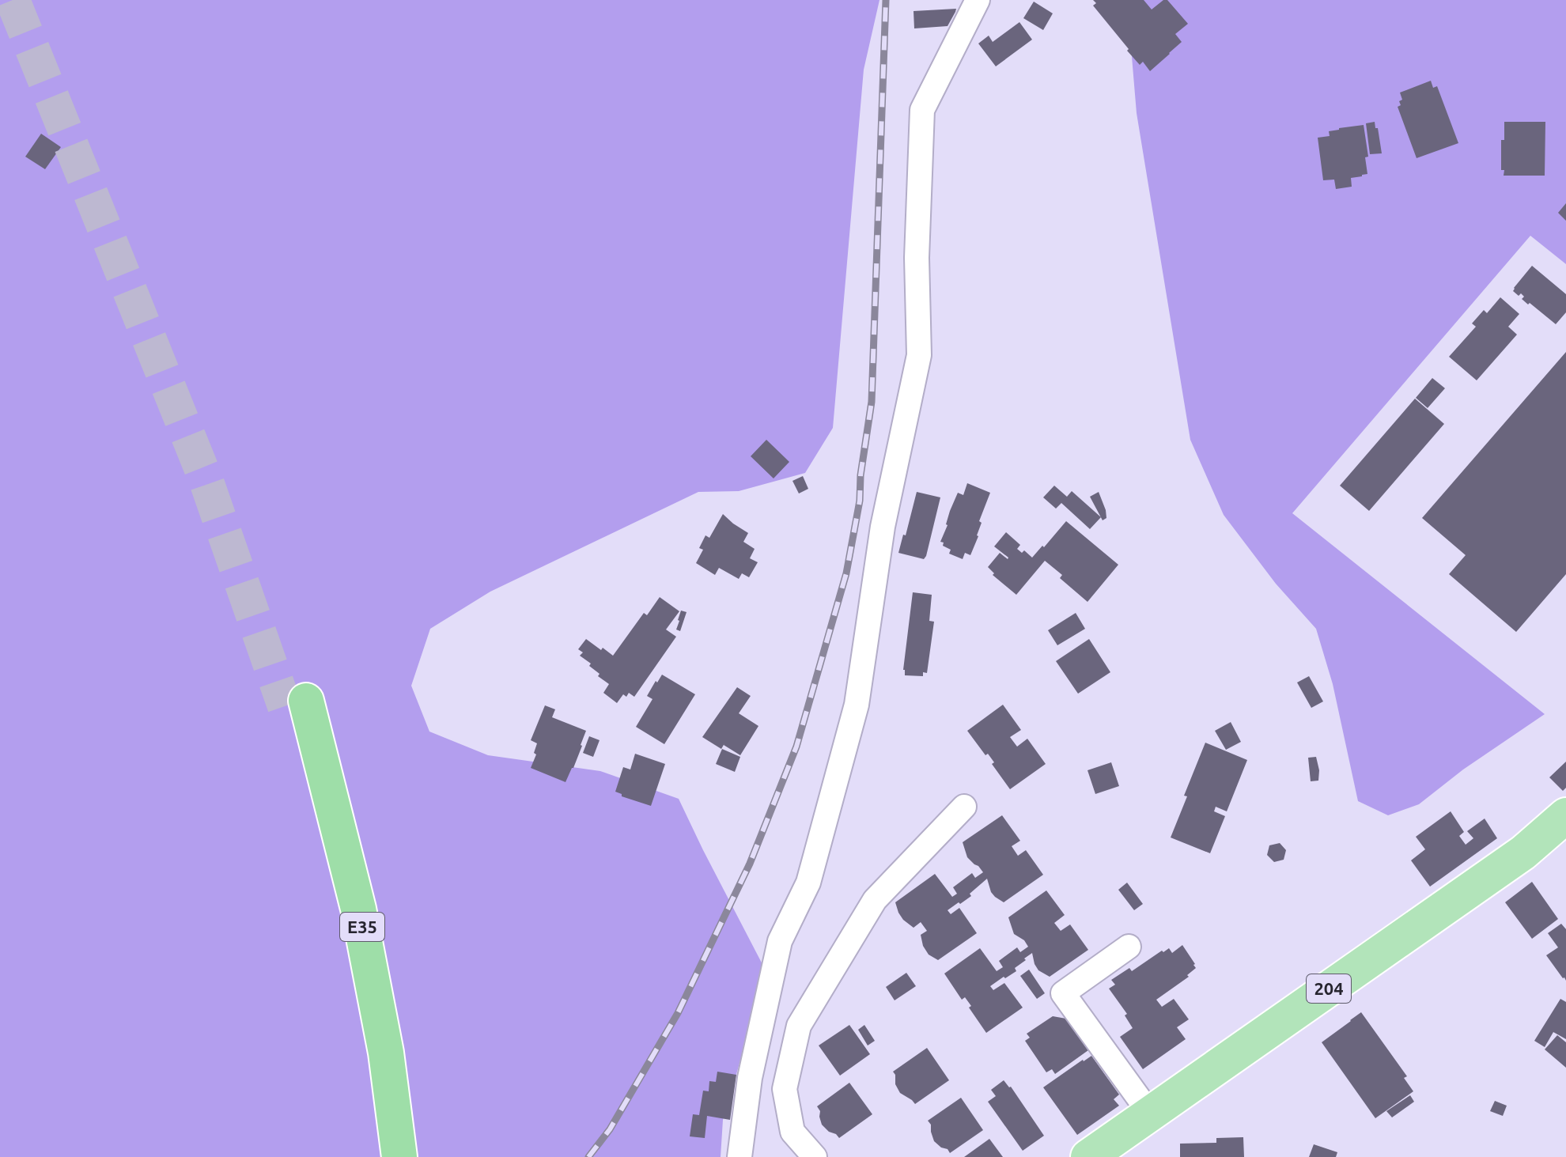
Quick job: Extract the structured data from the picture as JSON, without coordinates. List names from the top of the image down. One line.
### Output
{"streets":{"highway":["E35","204"]}}
